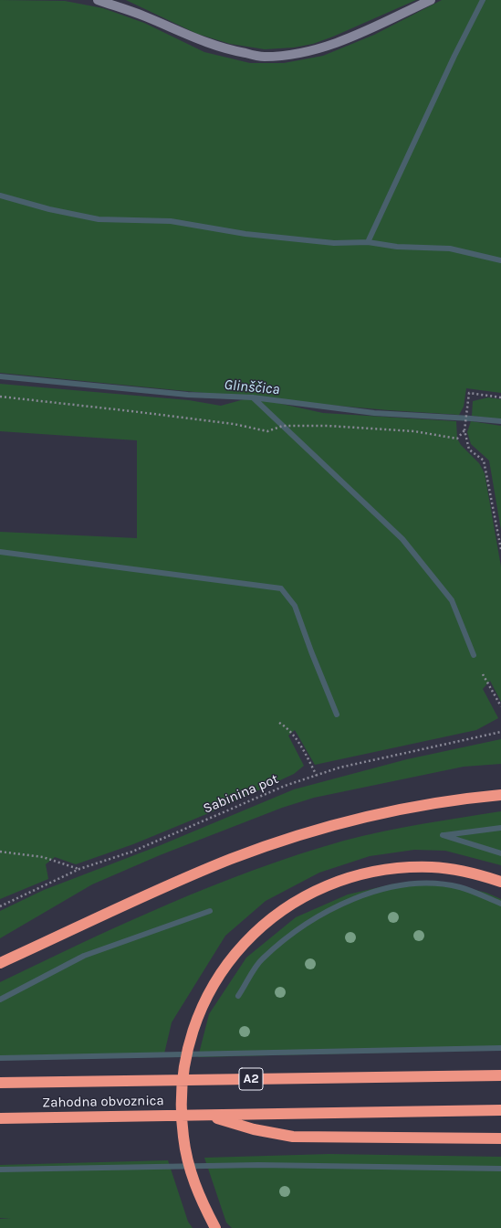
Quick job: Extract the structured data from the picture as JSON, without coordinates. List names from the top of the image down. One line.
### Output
{"streets":{"highway":["A2","Zahodna obvoznica"],"path":["Sabinina pot"]},"water":["Glinščica"]}
